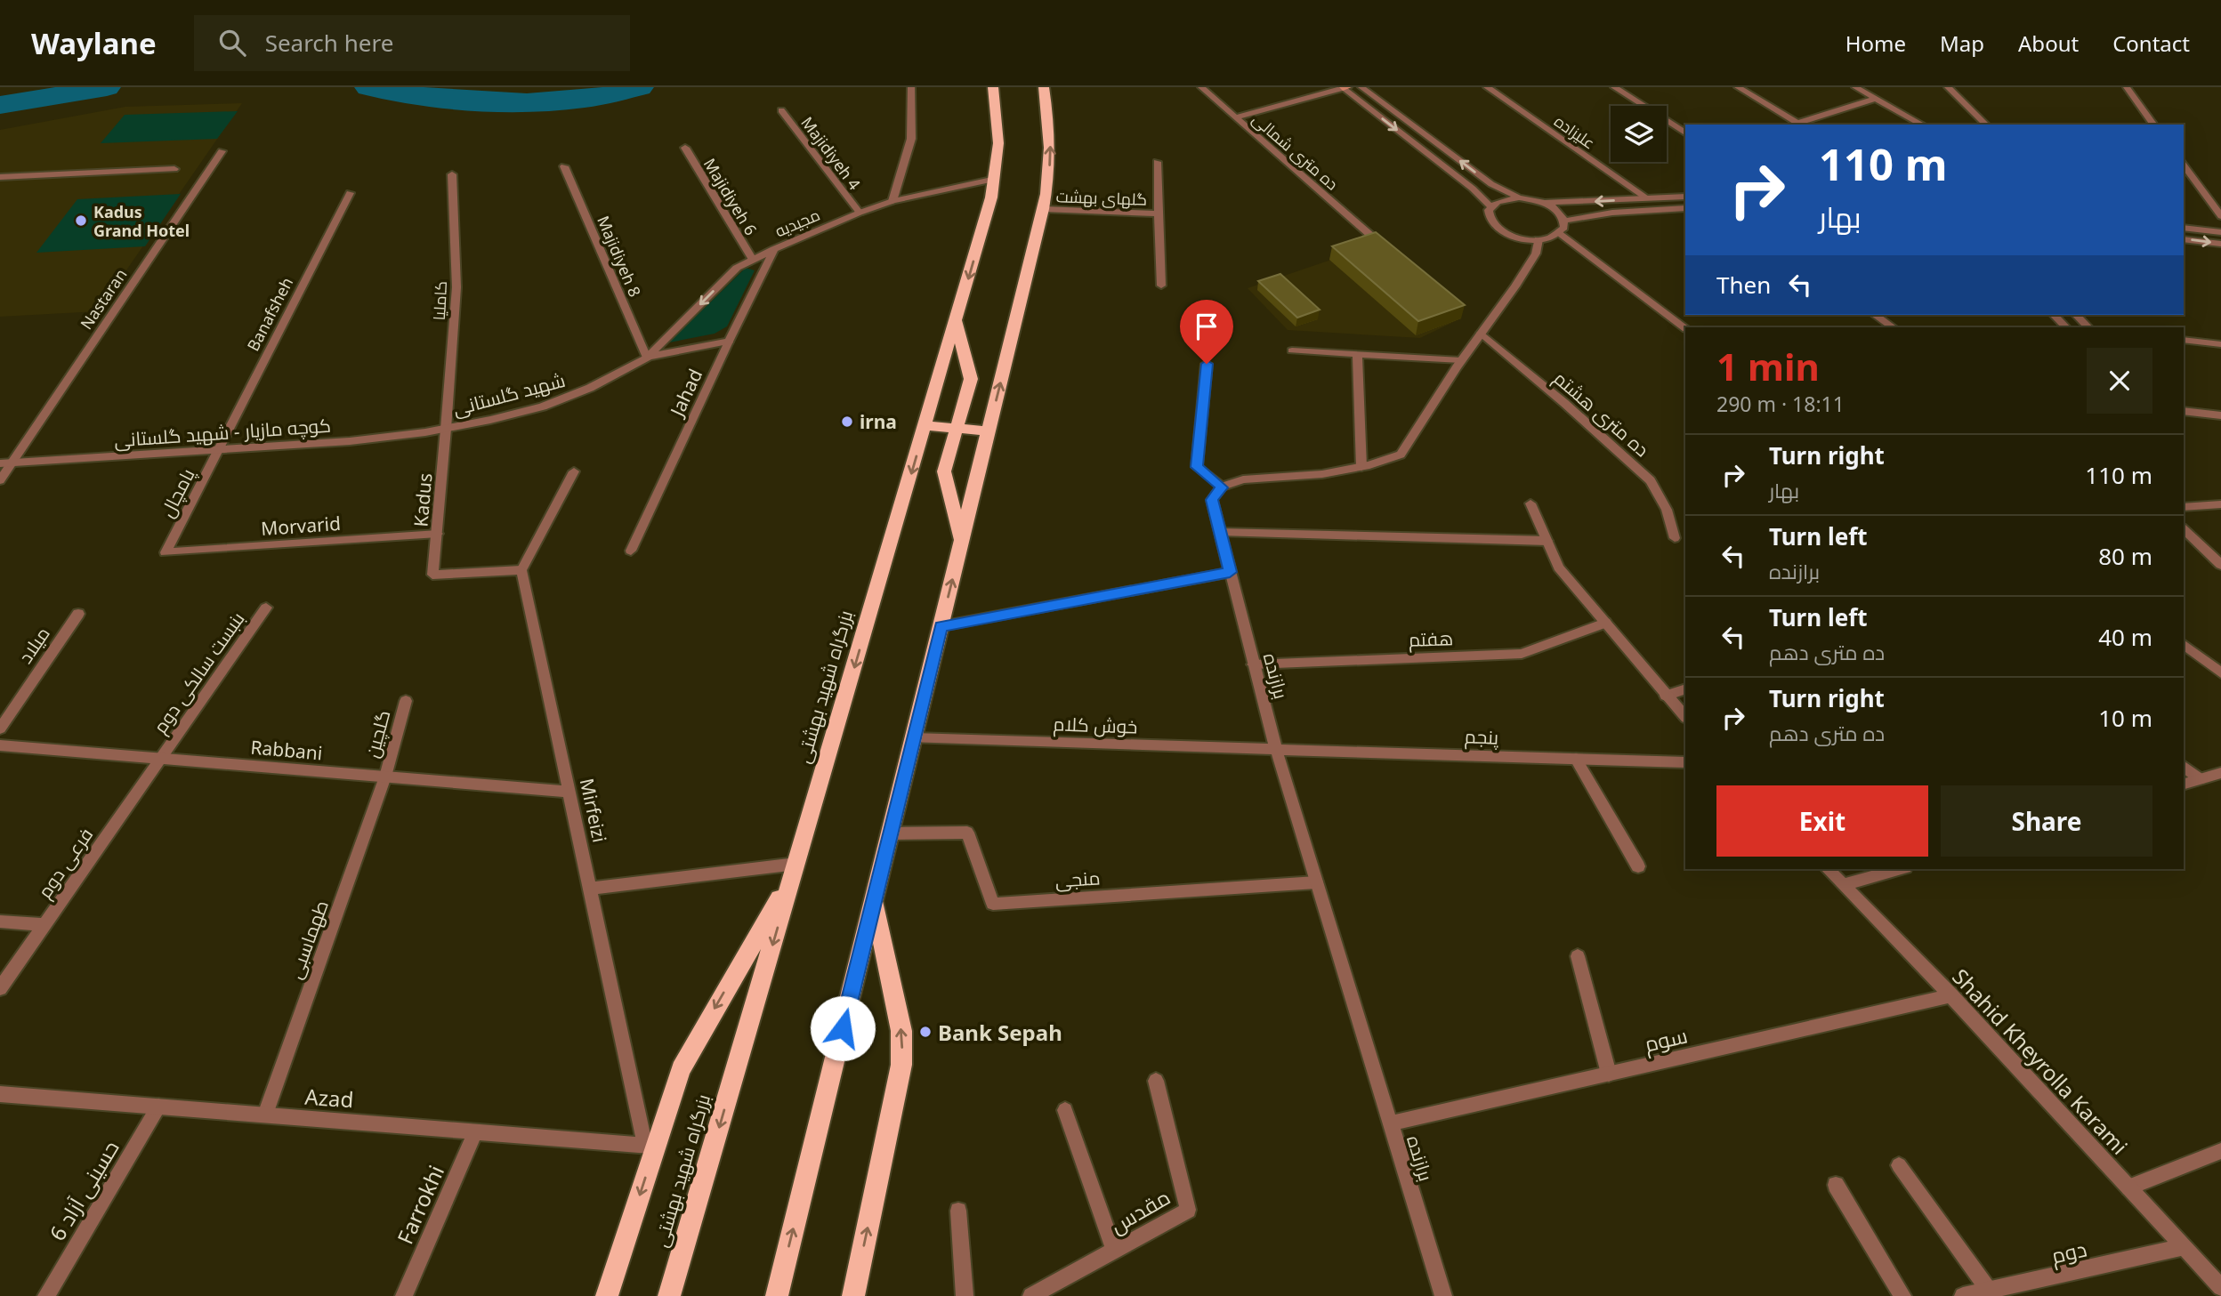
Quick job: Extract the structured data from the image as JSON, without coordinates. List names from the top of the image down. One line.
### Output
{"streets":{"highway":["بزرگراه شهید بهشتی"],"street":["علیزاده","ده متری شمالی","Majidiyeh 4","Majidiyeh 6","گلهای بهشت","مجیدیه","Majidiyeh 8","Nastaran","کاملیا","Banafsheh","Jahad","شهید گلستانی","ده متری هشتم","کوچه مازیار - شهید گلستانی","پامچال","Kadus","Morvarid","هفتم","میلاد","بنبست سالکی دوم","برازنده","خوش کلام","گلچین","پنجم","Rabbani","Mirfeizi","فرعی دوم","منجی","طهماسبی","سوم","Shahid Kheyrolla Karami","Azad","حسینی آزاد 6","Farrokhi","مقدس","دوم"]},"crossings":[["Majidiyeh 4","مجیدیه"],["Majidiyeh 6","مجیدیه"],["مجیدیه","Majidiyeh 8"],["مجیدیه","Jahad"],["مجیدیه","شهید گلستانی"],["مجیدیه","بزرگراه شهید بهشتی"],["Majidiyeh 8","شهید گلستانی"],["Nastaran","کوچه مازیار - شهید گلستانی"],["کاملیا","شهید گلستانی"],["کاملیا","کوچه مازیار - شهید گلستانی"],["کاملیا","Kadus"],["Banafsheh","کوچه مازیار - شهید گلستانی"],["Banafsheh","پامچال"],["شهید گلستانی","کوچه مازیار - شهید گلستانی"],["شهید گلستانی","Kadus"],["کوچه مازیار - شهید گلستانی","پامچال"],["کوچه مازیار - شهید گلستانی","Kadus"],["پامچال","Morvarid"],["Kadus","Morvarid"],["Kadus","Mirfeizi"],["هفتم","برازنده"],["بنبست سالکی دوم","Rabbani"],["بنبست سالکی دوم","فرعی دوم"],["برازنده","خوش کلام"],["برازنده","پنجم"],["برازنده","منجی"],["برازنده","سوم"],["خوش کلام","پنجم"],["گلچین","Rabbani"],["گلچین","طهماسبی"],["Rabbani","Mirfeizi"],["Rabbani","فرعی دوم"],["Rabbani","طهماسبی"],["Mirfeizi","Azad"],["طهماسبی","Azad"],["سوم","Shahid Kheyrolla Karami"],["Shahid Kheyrolla Karami","دوم"],["Azad","حسینی آزاد 6"],["Azad","Farrokhi"]],"one_way":["مجیدیه"],"places":["Kadus Grand Hotel","irna","Bank Sepah"],"page":{"header":"Waylane","search":"Search here","nav":["Home","Map","About","Contact"],"turn":["110 m","بهار"],"then":"Then","heading":["1 min","290 m · 18:11"],"list":[{"name":"Turn right","note":"بهار","value":"110 m"},{"name":"Turn left","note":"برازنده","value":"80 m"},{"name":"Turn left","note":"ده متری دهم","value":"40 m"},{"name":"Turn right","note":"ده متری دهم","value":"10 m"}],"buttons":["Exit","Share"]}}
